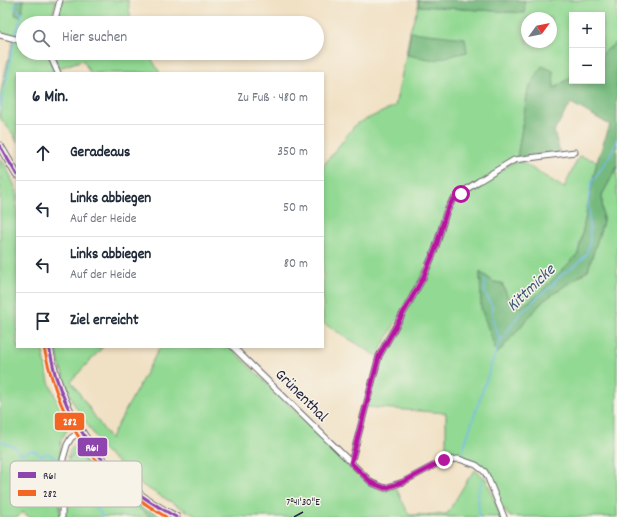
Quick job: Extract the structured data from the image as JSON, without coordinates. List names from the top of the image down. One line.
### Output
{"streets":{"street":["Grünenthal"]},"water":["Kittmicke"],"lines":["transit line R61","transit line 282"],"legend":["R61","282"],"north":"top right","page":{"map_buttons":["+","−"],"search":"Hier suchen","heading":["6 Min.","Zu Fuß · 480 m"],"list":[["Geradeaus","350 m"],["Links abbiegen","Auf der Heide","50 m"],["Links abbiegen","Auf der Heide","80 m"],"Ziel erreicht"]},"coordinates":["7°41'30\"E"]}
